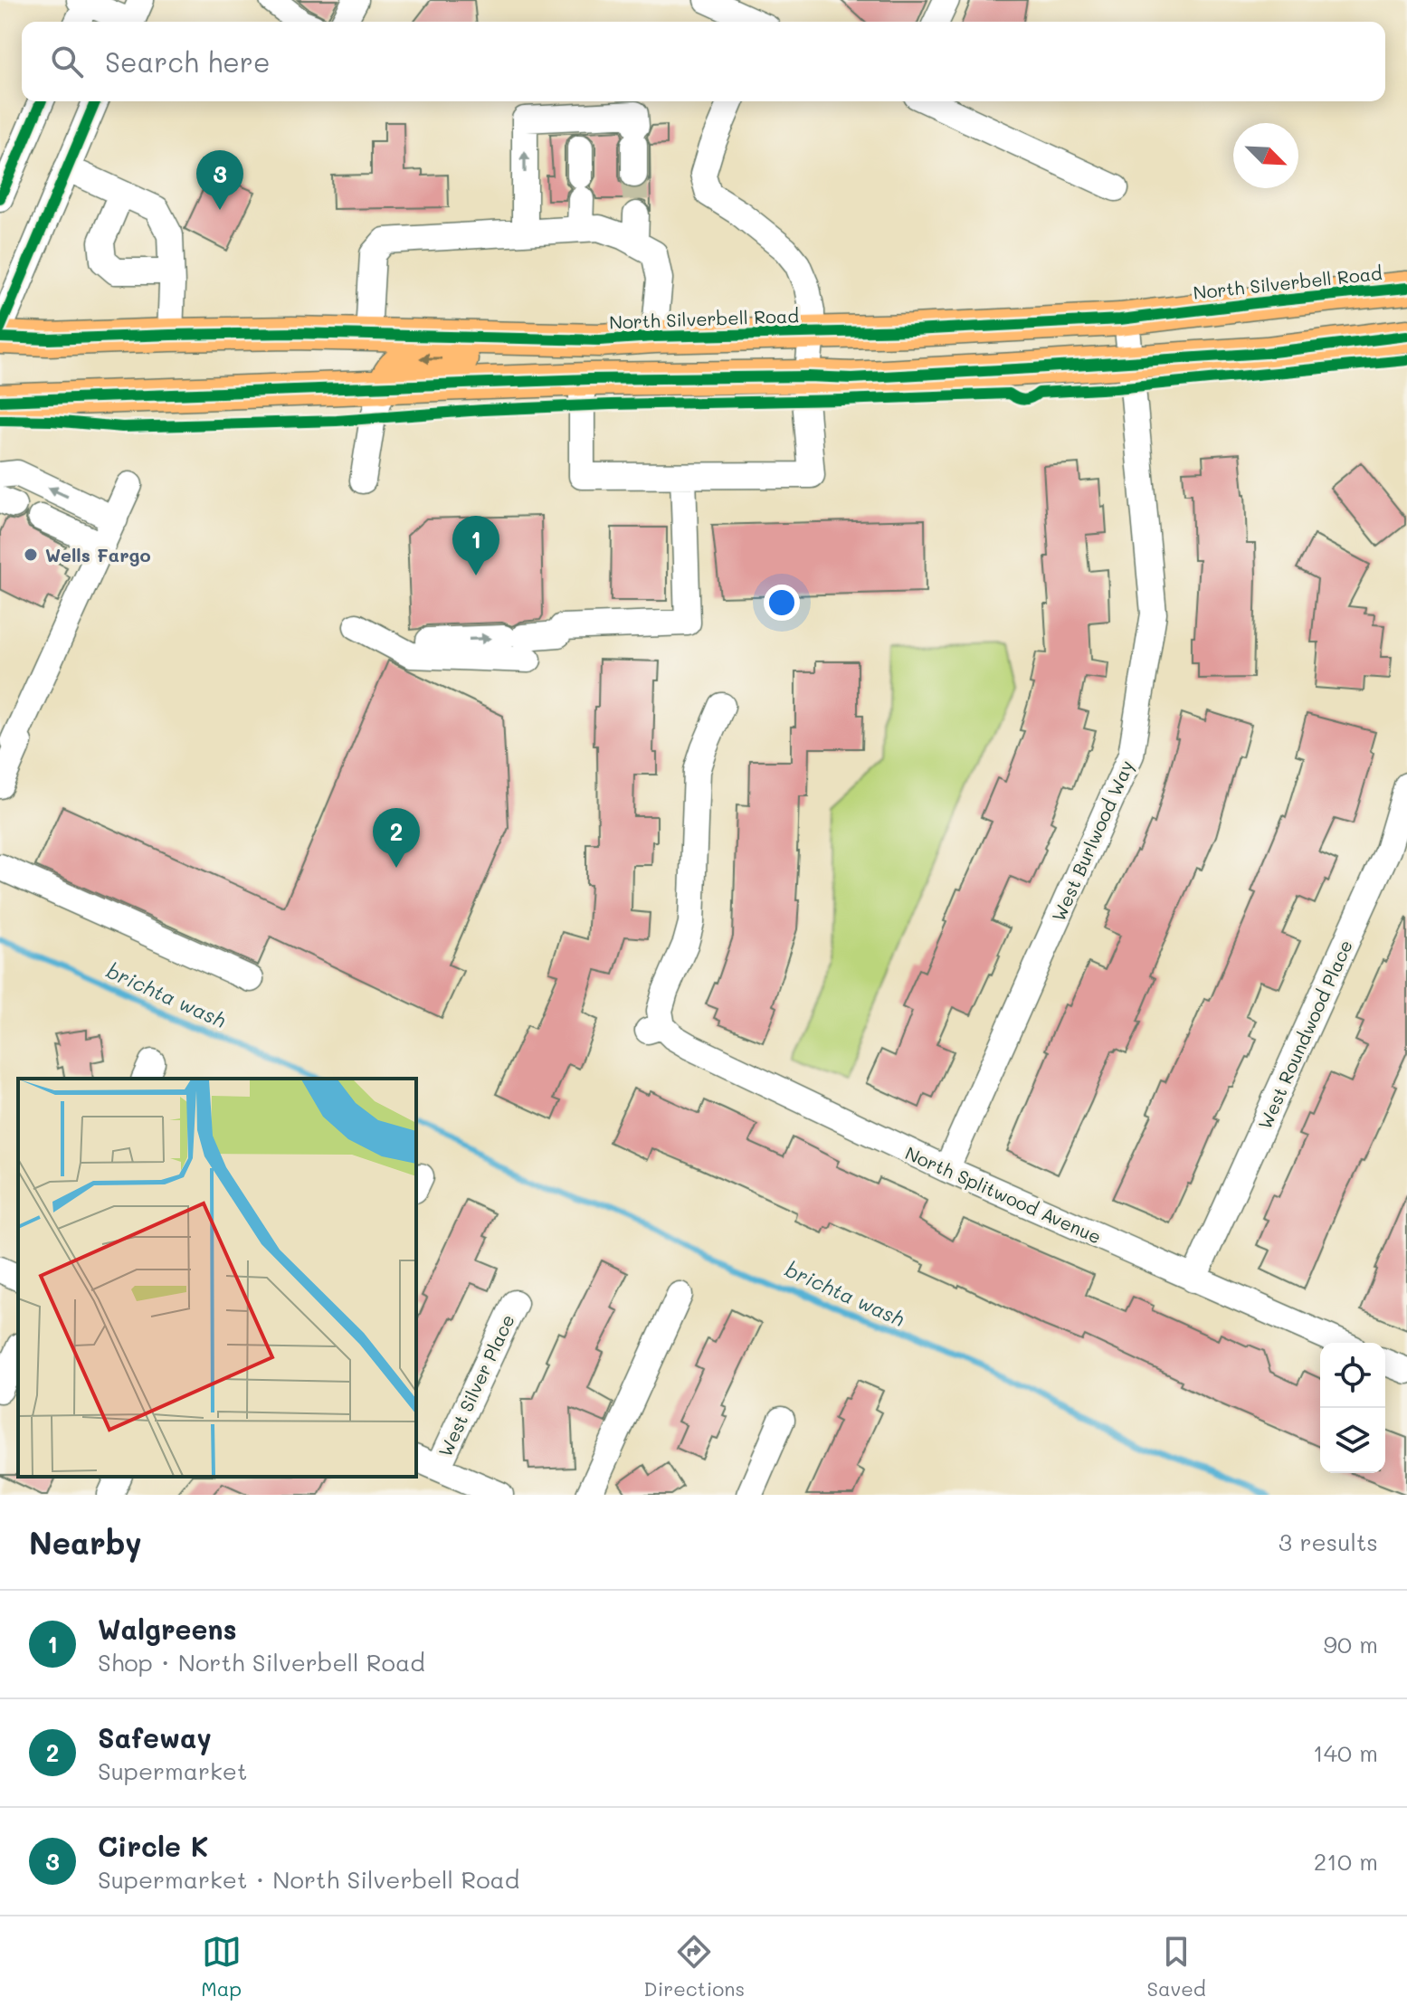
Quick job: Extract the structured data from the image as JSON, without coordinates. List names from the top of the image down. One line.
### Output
{"streets":{"main road":["North Silverbell Road"],"street":["West Burlwood Way","West Roundwood Place","North Splitwood Avenue","West Silver Place"]},"crossings":[["North Silverbell Road","West Burlwood Way"],["West Burlwood Way","North Splitwood Avenue"],["West Roundwood Place","North Splitwood Avenue"]],"water":["brichta wash"],"places":["Wells Fargo"],"north":"bottom right","page":{"search":"Search here","pins":["3","1","2"],"heading":["Nearby","3 results"],"list":[{"mark":"1","name":"Walgreens","note":"Shop · North Silverbell Road","value":"90 m"},{"mark":"2","name":"Safeway","note":"Supermarket","value":"140 m"},{"mark":"3","name":"Circle K","note":"Supermarket · North Silverbell Road","value":"210 m"}],"nav":["Map","Directions","Saved"]}}
